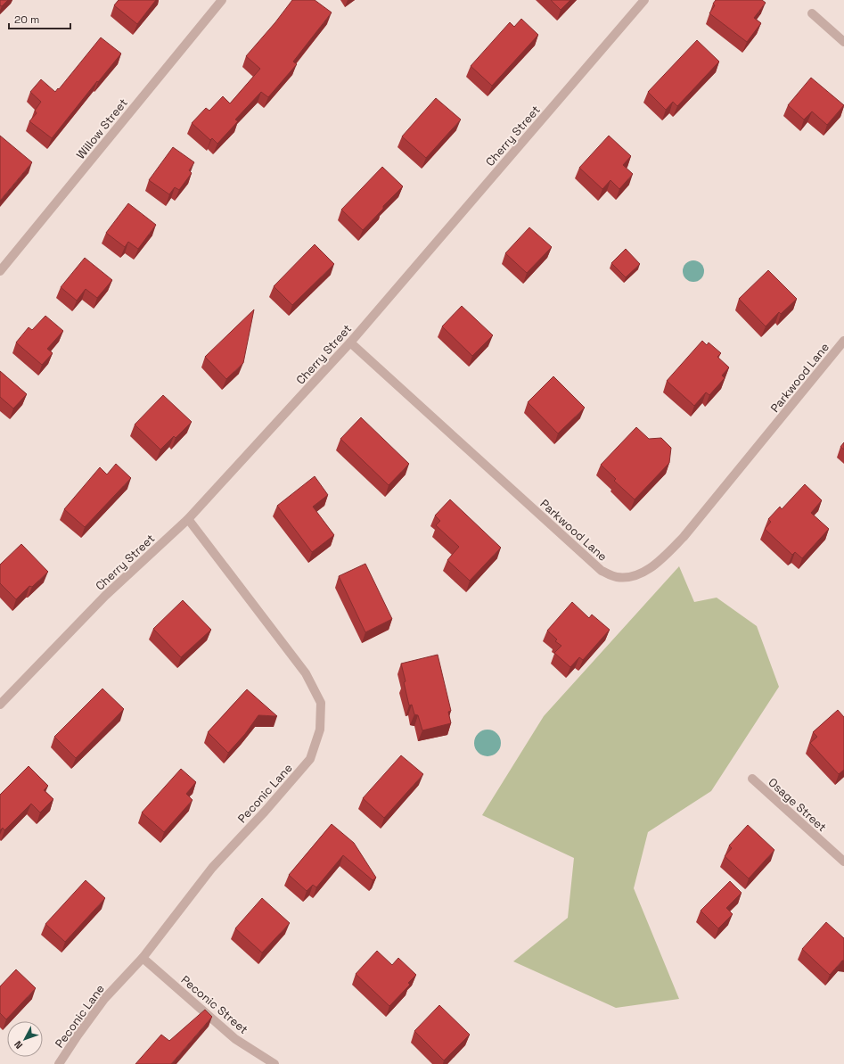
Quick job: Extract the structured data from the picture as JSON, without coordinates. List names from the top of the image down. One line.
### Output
{"streets":{"street":["Willow Street","Cherry Street","Parkwood Lane","Peconic Lane","Osage Street","Peconic Street"]},"crossings":[["Cherry Street","Parkwood Lane"],["Cherry Street","Peconic Lane"],["Peconic Lane","Peconic Street"]],"scale_bar":"20 m","north":"bottom left"}
